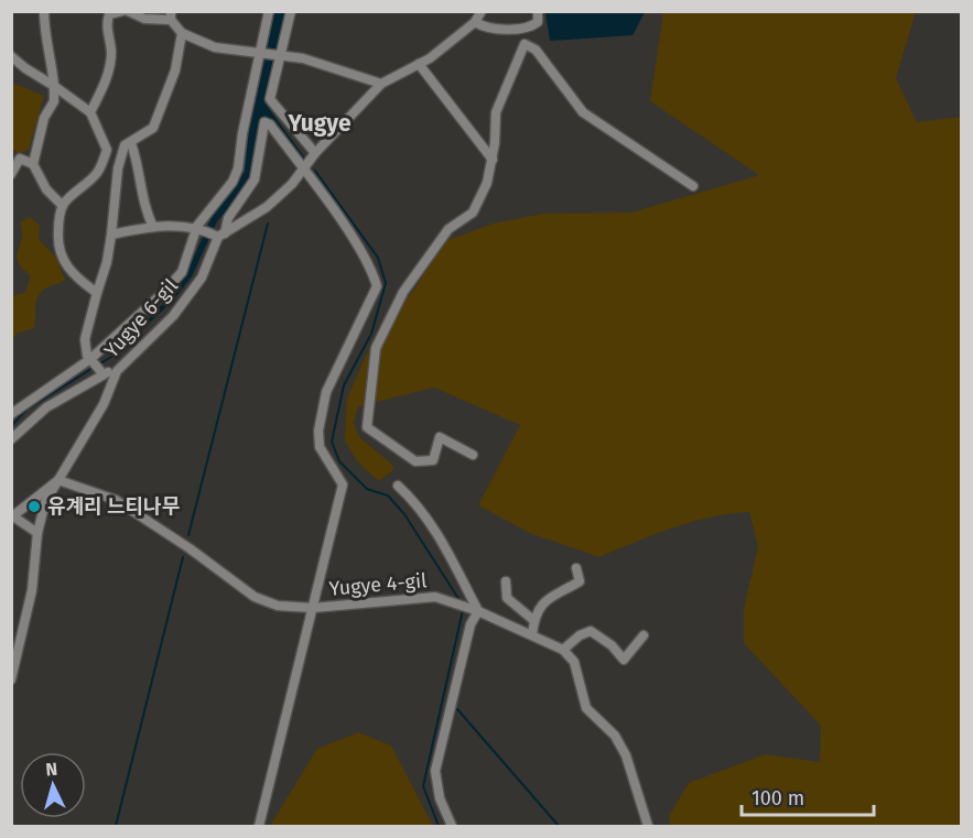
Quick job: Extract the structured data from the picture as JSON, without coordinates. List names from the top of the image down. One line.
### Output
{"streets":{"street":["Yugye 6-gil","Yugye 4-gil"]},"crossings":[["Yugye 6-gil","Yugye 4-gil"]],"districts":["Yugye"],"places":["유계리 느티나무"],"scale_bar":"100 m","north":"top"}
